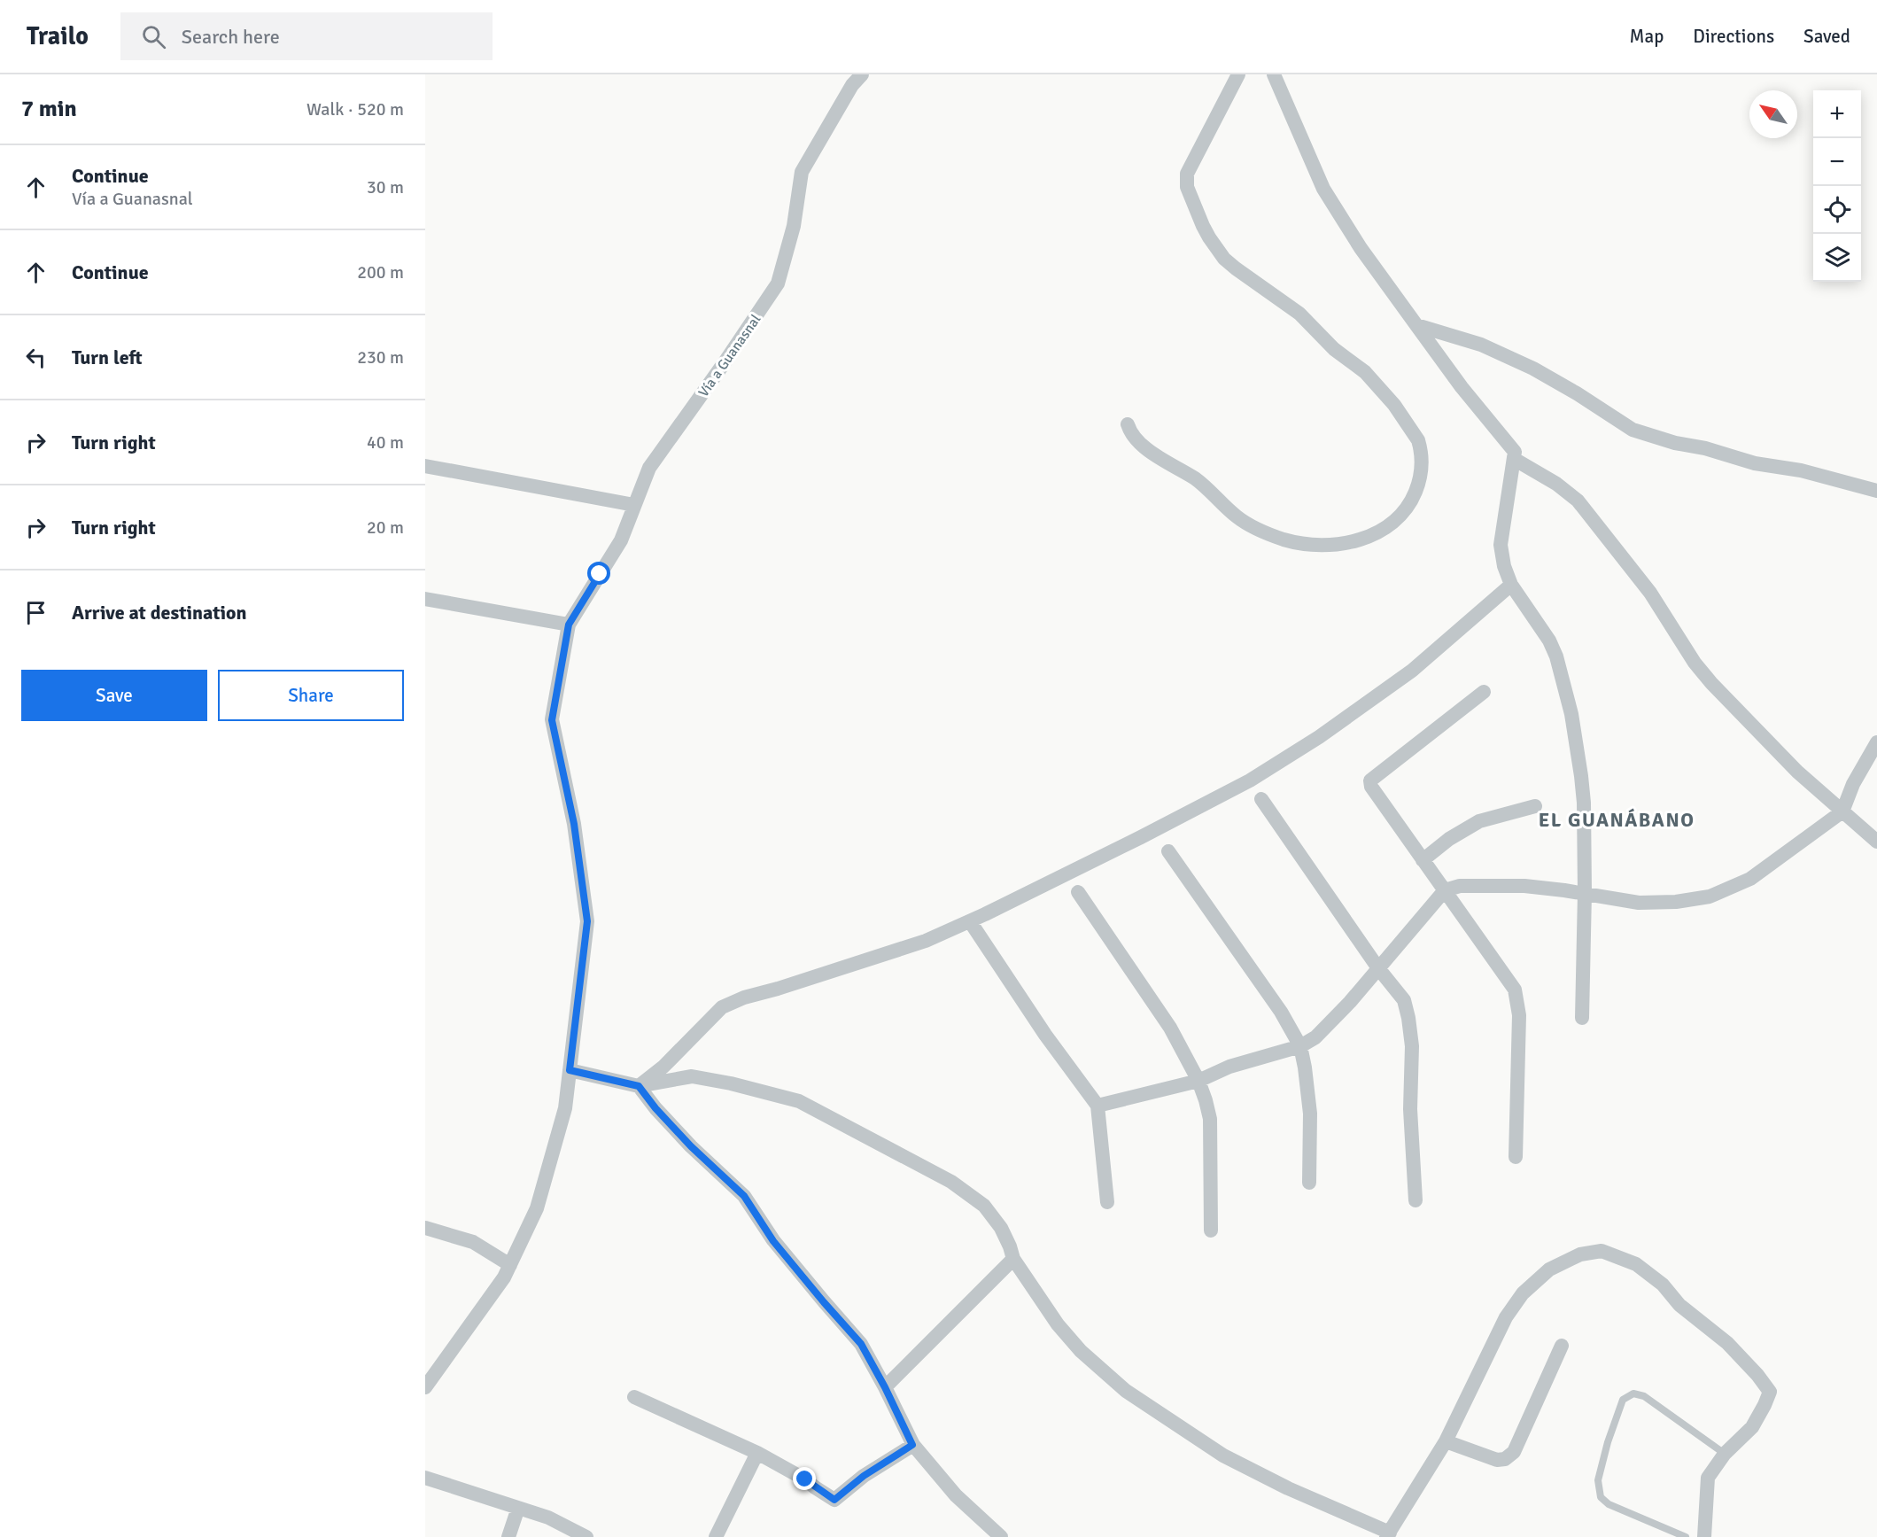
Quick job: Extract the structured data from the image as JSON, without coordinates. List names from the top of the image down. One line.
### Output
{"streets":{"street":["Vía a Guanasnal"]},"districts":["EL GUANÁBANO"],"north":"top left","page":{"header":"Trailo","search":"Search here","nav":["Map","Directions","Saved"],"heading":["7 min","Walk · 520 m"],"map_buttons":["+","−"],"list":[["Continue","Vía a Guanasnal","30 m"],["Continue","200 m"],["Turn left","230 m"],["Turn right","40 m"],["Turn right","20 m"],"Arrive at destination"],"buttons":["Save","Share"]}}
